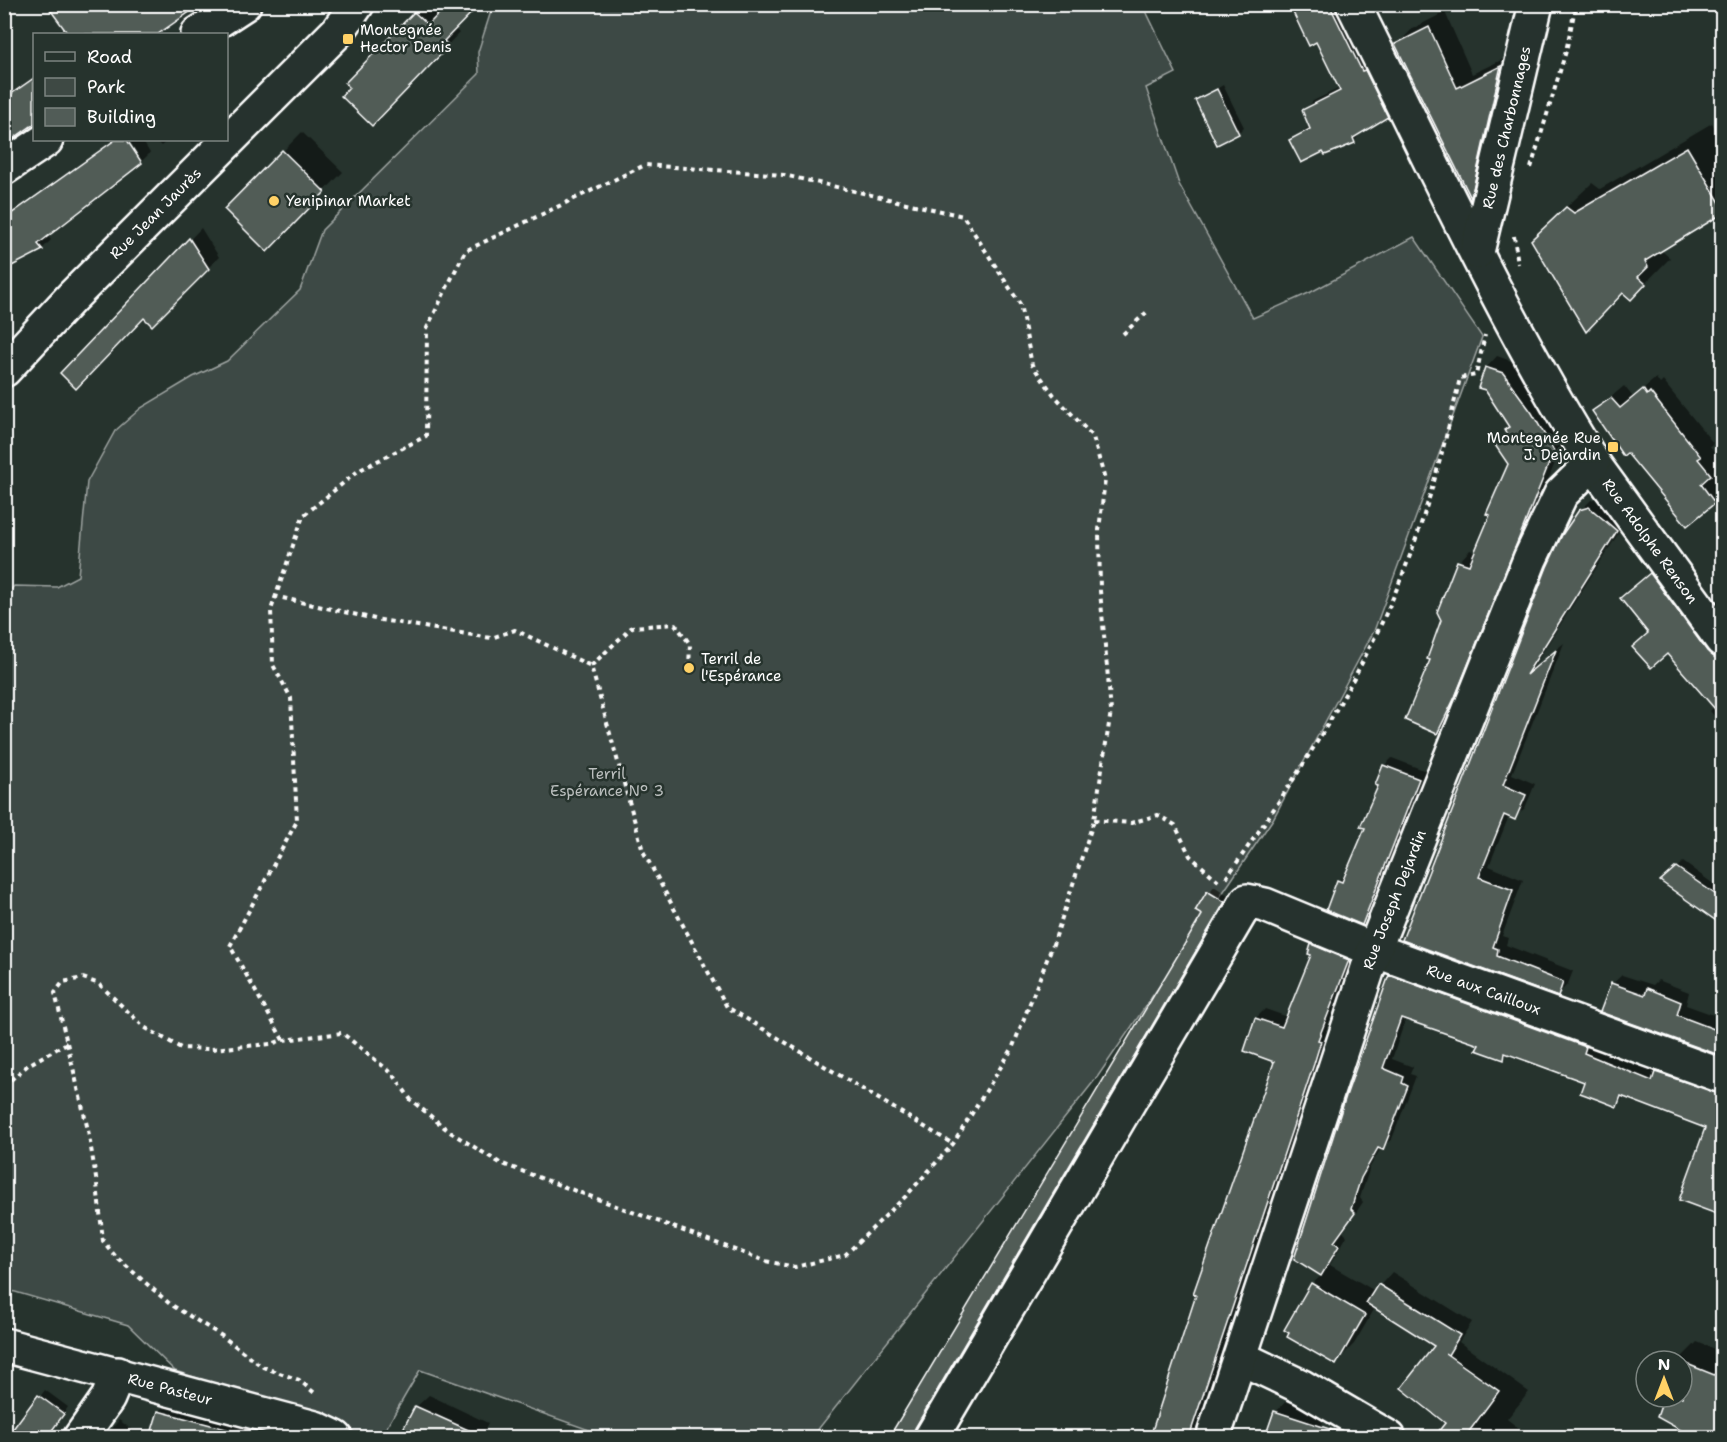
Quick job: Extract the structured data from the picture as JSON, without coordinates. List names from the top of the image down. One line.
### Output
{"streets":{"street":["Rue des Charbonnages","Rue Jean Jaurès","Rue Adolphe Renson","Rue Joseph Dejardin","Rue aux Cailloux","Rue Pasteur"]},"crossings":[["Rue des Charbonnages","Rue Adolphe Renson"],["Rue Adolphe Renson","Rue Joseph Dejardin"],["Rue Joseph Dejardin","Rue aux Cailloux"]],"parks":["Terril Espérance N° 3"],"places":{"transit":["Montegnée Hector Denis","Montegnée Rue J. Dejardin"],"other":["Yenipinar Market","Terril de l'Espérance"]},"legend":["Road","Park","Building"],"north":"top"}
